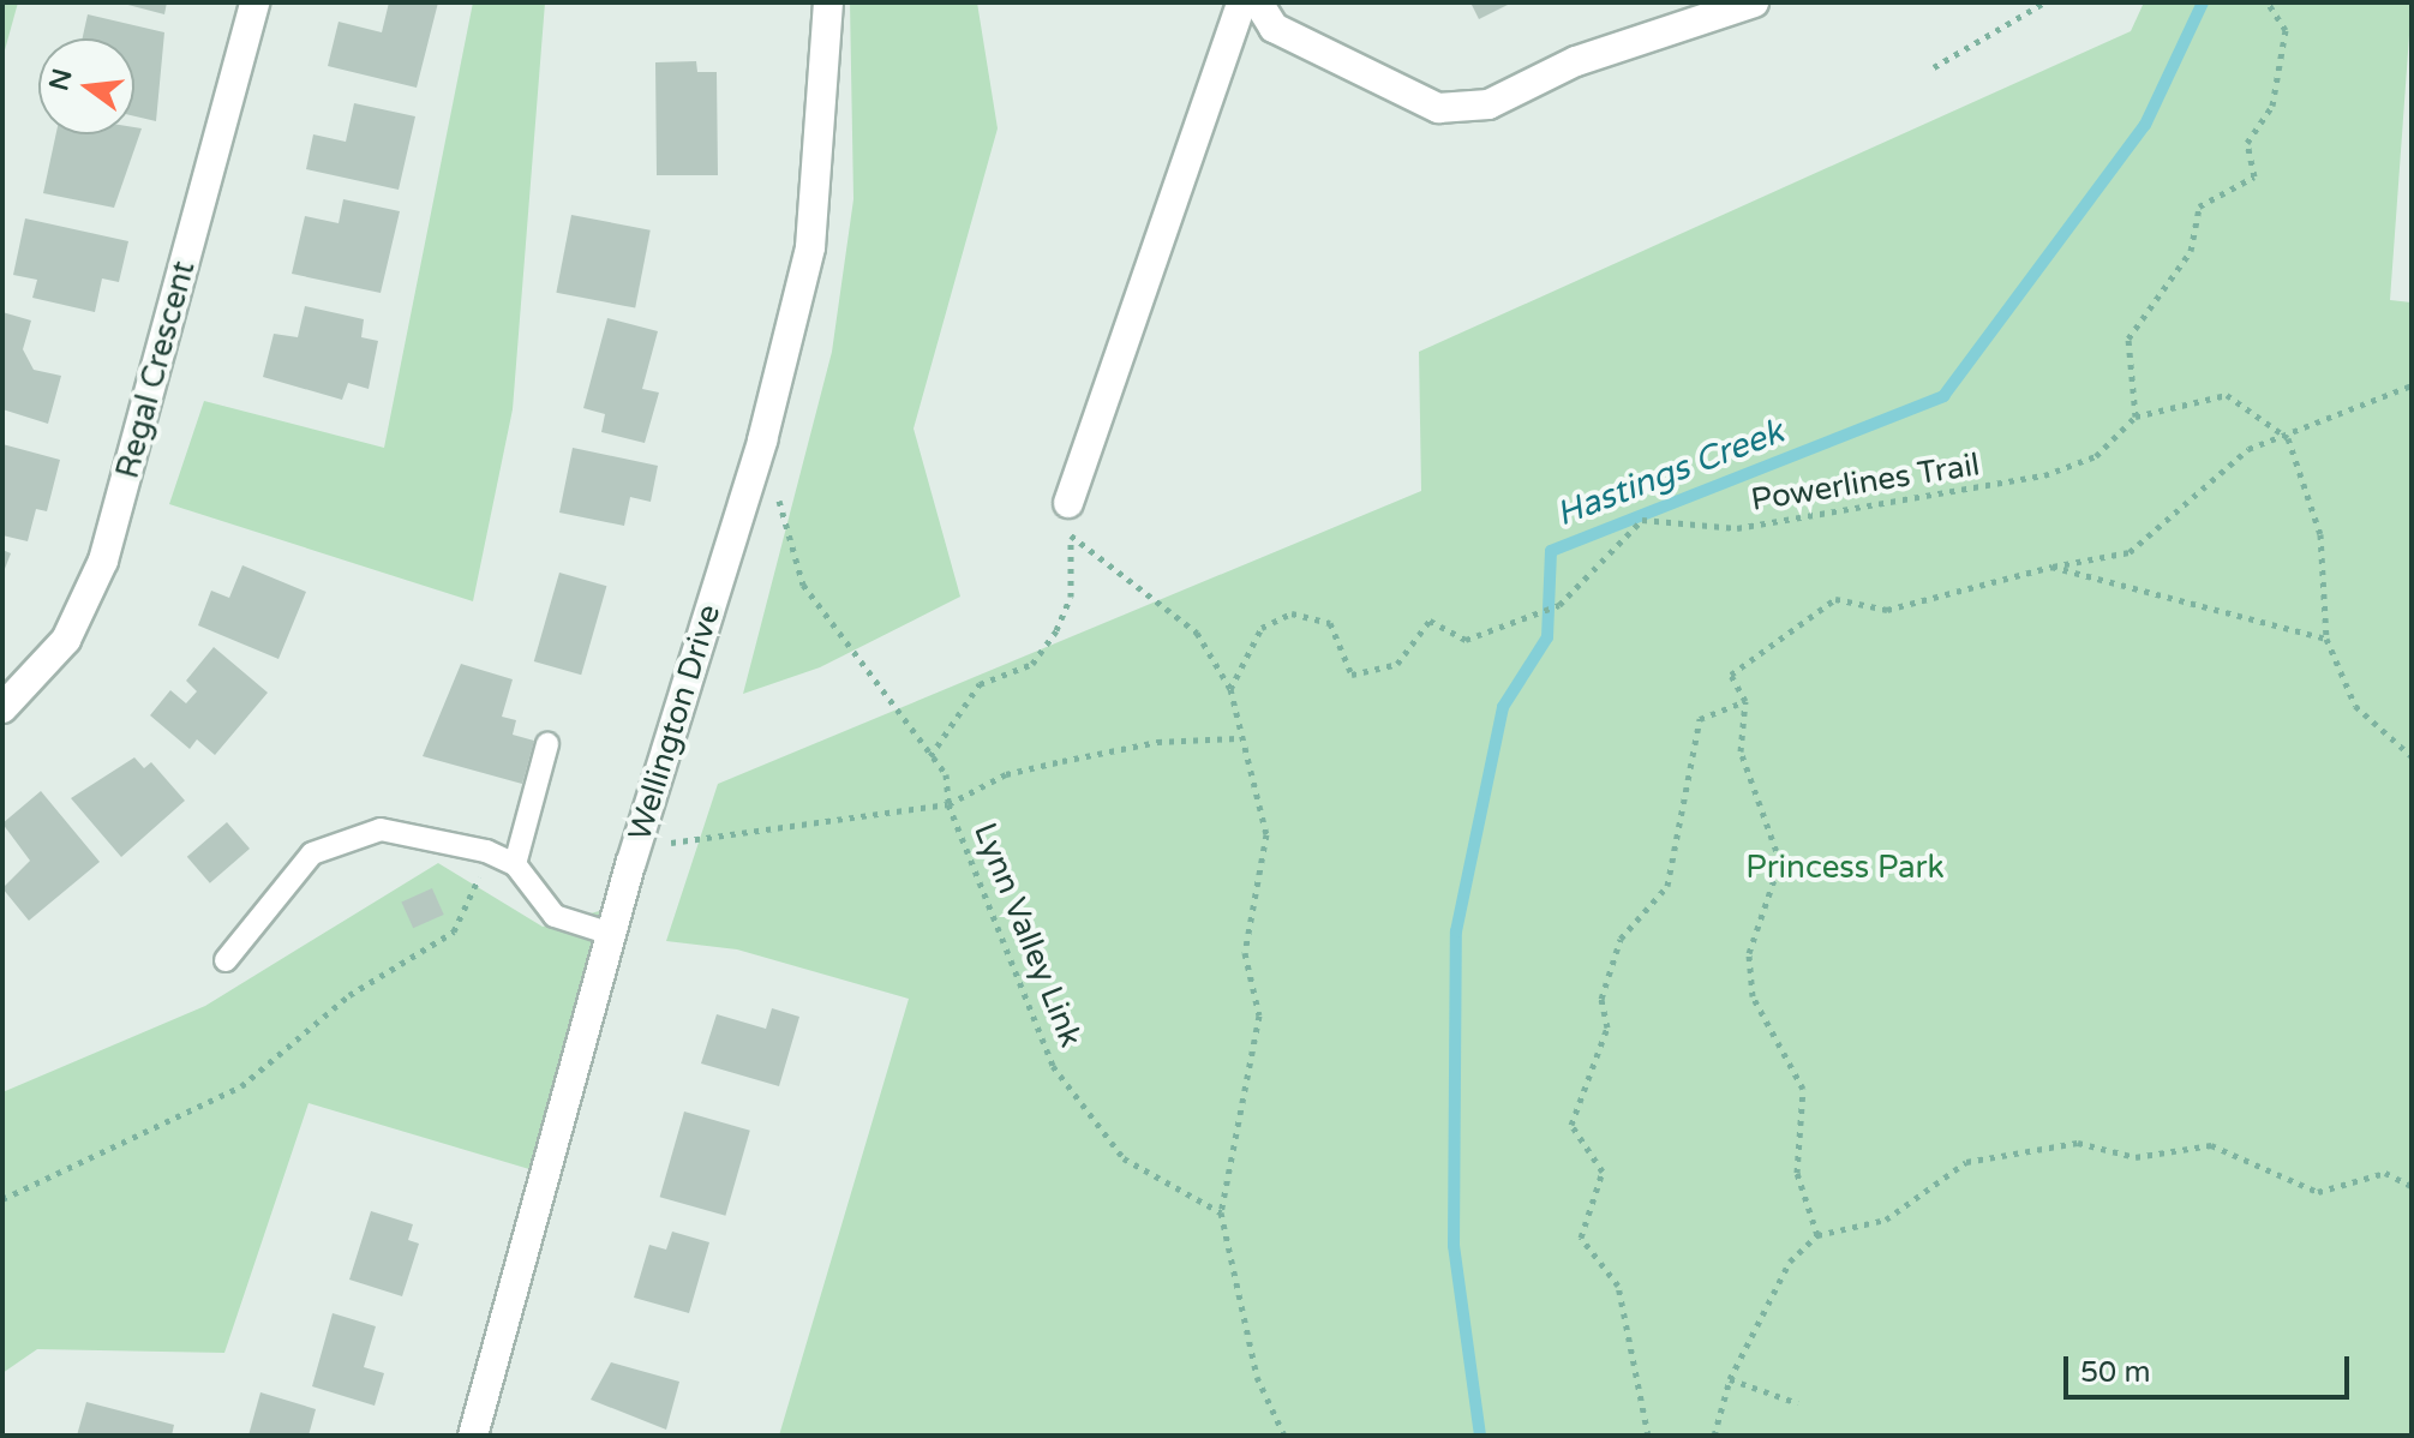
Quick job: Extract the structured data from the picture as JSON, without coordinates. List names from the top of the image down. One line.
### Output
{"streets":{"street":["Regal Crescent","Wellington Drive"],"path":["Powerlines Trail","Lynn Valley Link"]},"crossings":[["Wellington Drive","Lynn Valley Link"]],"water":["Hastings Creek"],"parks":["Princess Park"],"scale_bar":"50 m","north":"left"}
